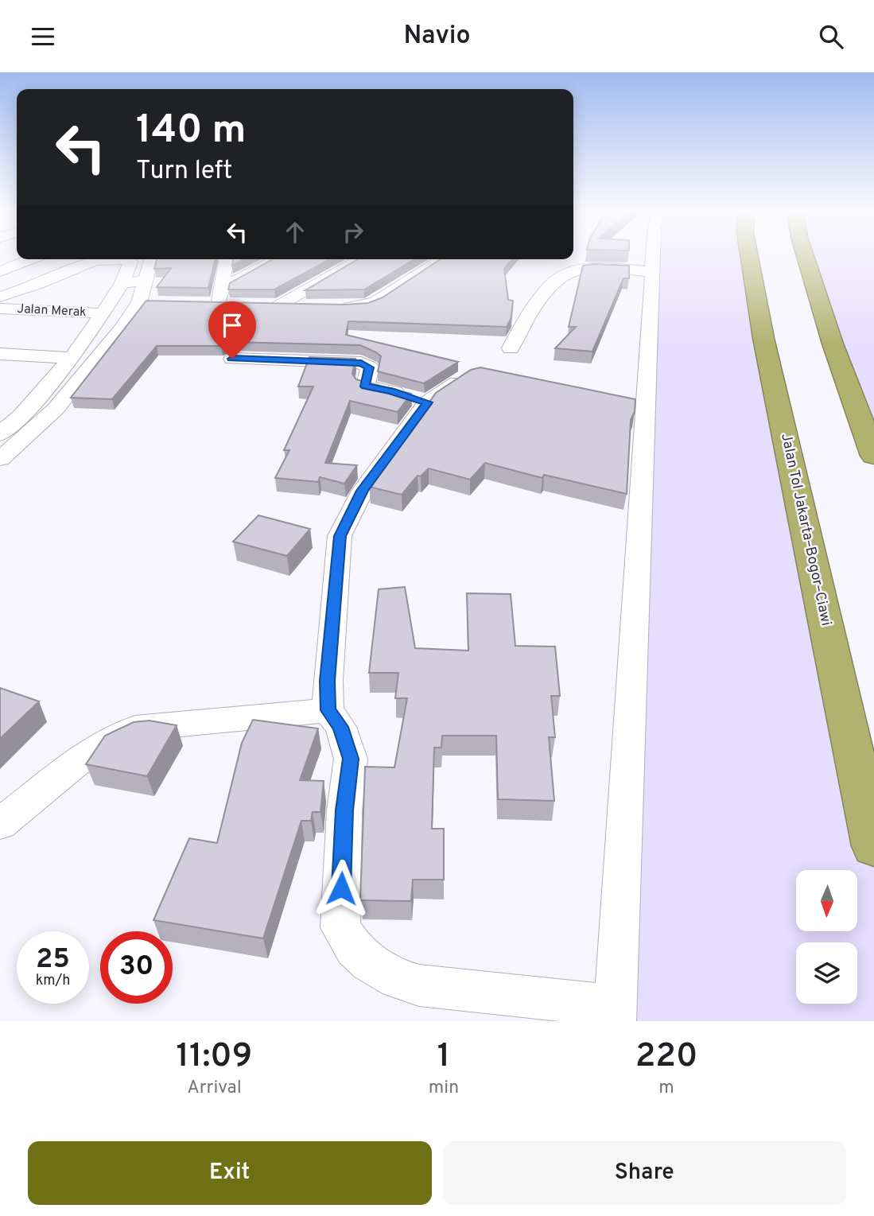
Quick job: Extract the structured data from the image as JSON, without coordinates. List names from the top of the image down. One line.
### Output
{"streets":{"highway":["Jalan Tol Jakarta–Bogor–Ciawi"],"street":["Jalan Merak"]},"north":"bottom","page":{"header":"Navio","turn":["140 m","Turn left"],"speed":"25 km/h","limit":"30","eta":["11:09","Arrival","1","min","220","m"],"buttons":["Exit","Share"]}}
